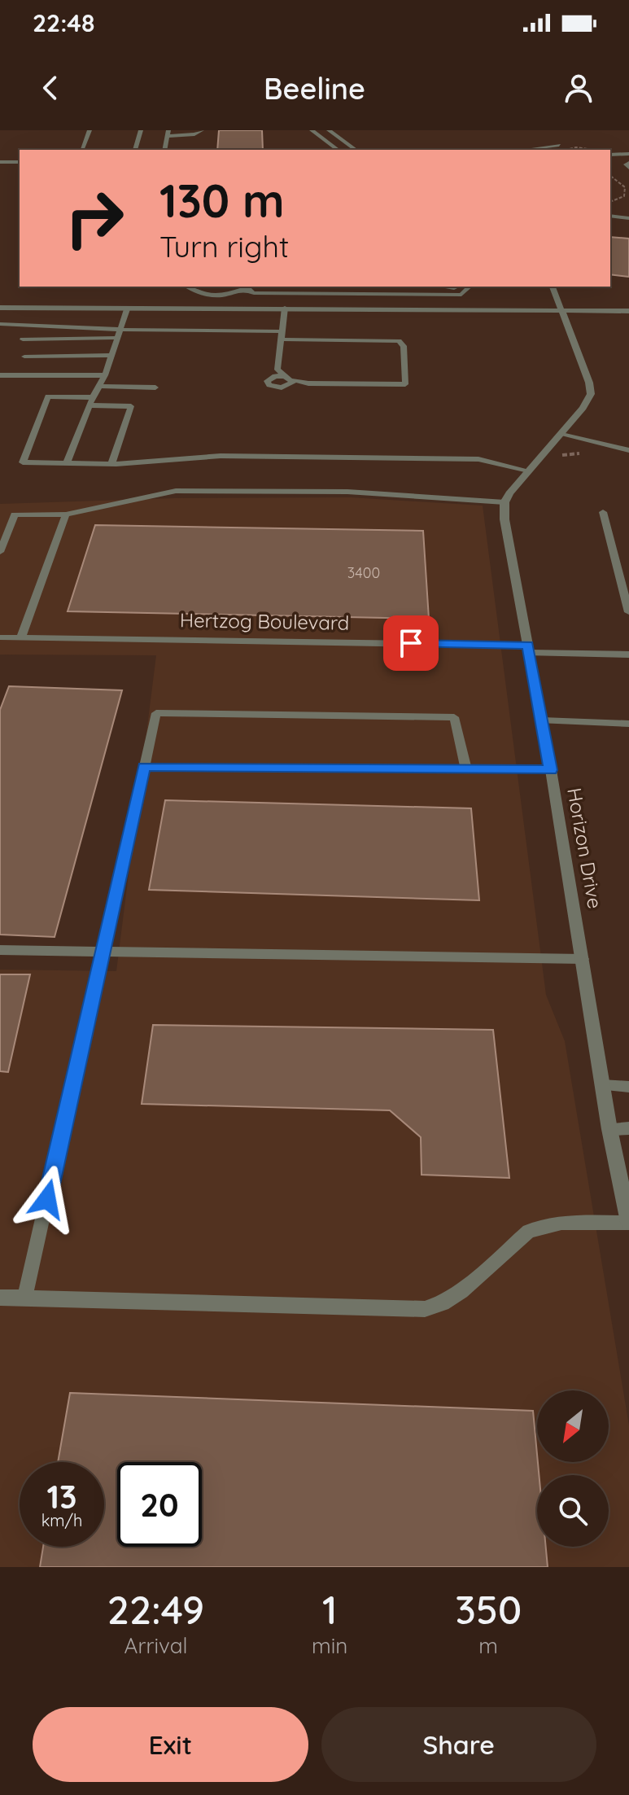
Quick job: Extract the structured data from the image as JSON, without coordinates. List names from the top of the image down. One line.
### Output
{"streets":{"street":["Horizon Drive"],"lane":["Hertzog Boulevard"]},"crossings":[["Hertzog Boulevard","Horizon Drive"]],"house_numbers":["3400"],"north":"bottom left","page":{"status":"22:48","header":"Beeline","turn":["130 m","Turn right"],"speed":"13 km/h","limit":"20","eta":["22:49","Arrival","1","min","350","m"],"buttons":["Exit","Share"]}}
